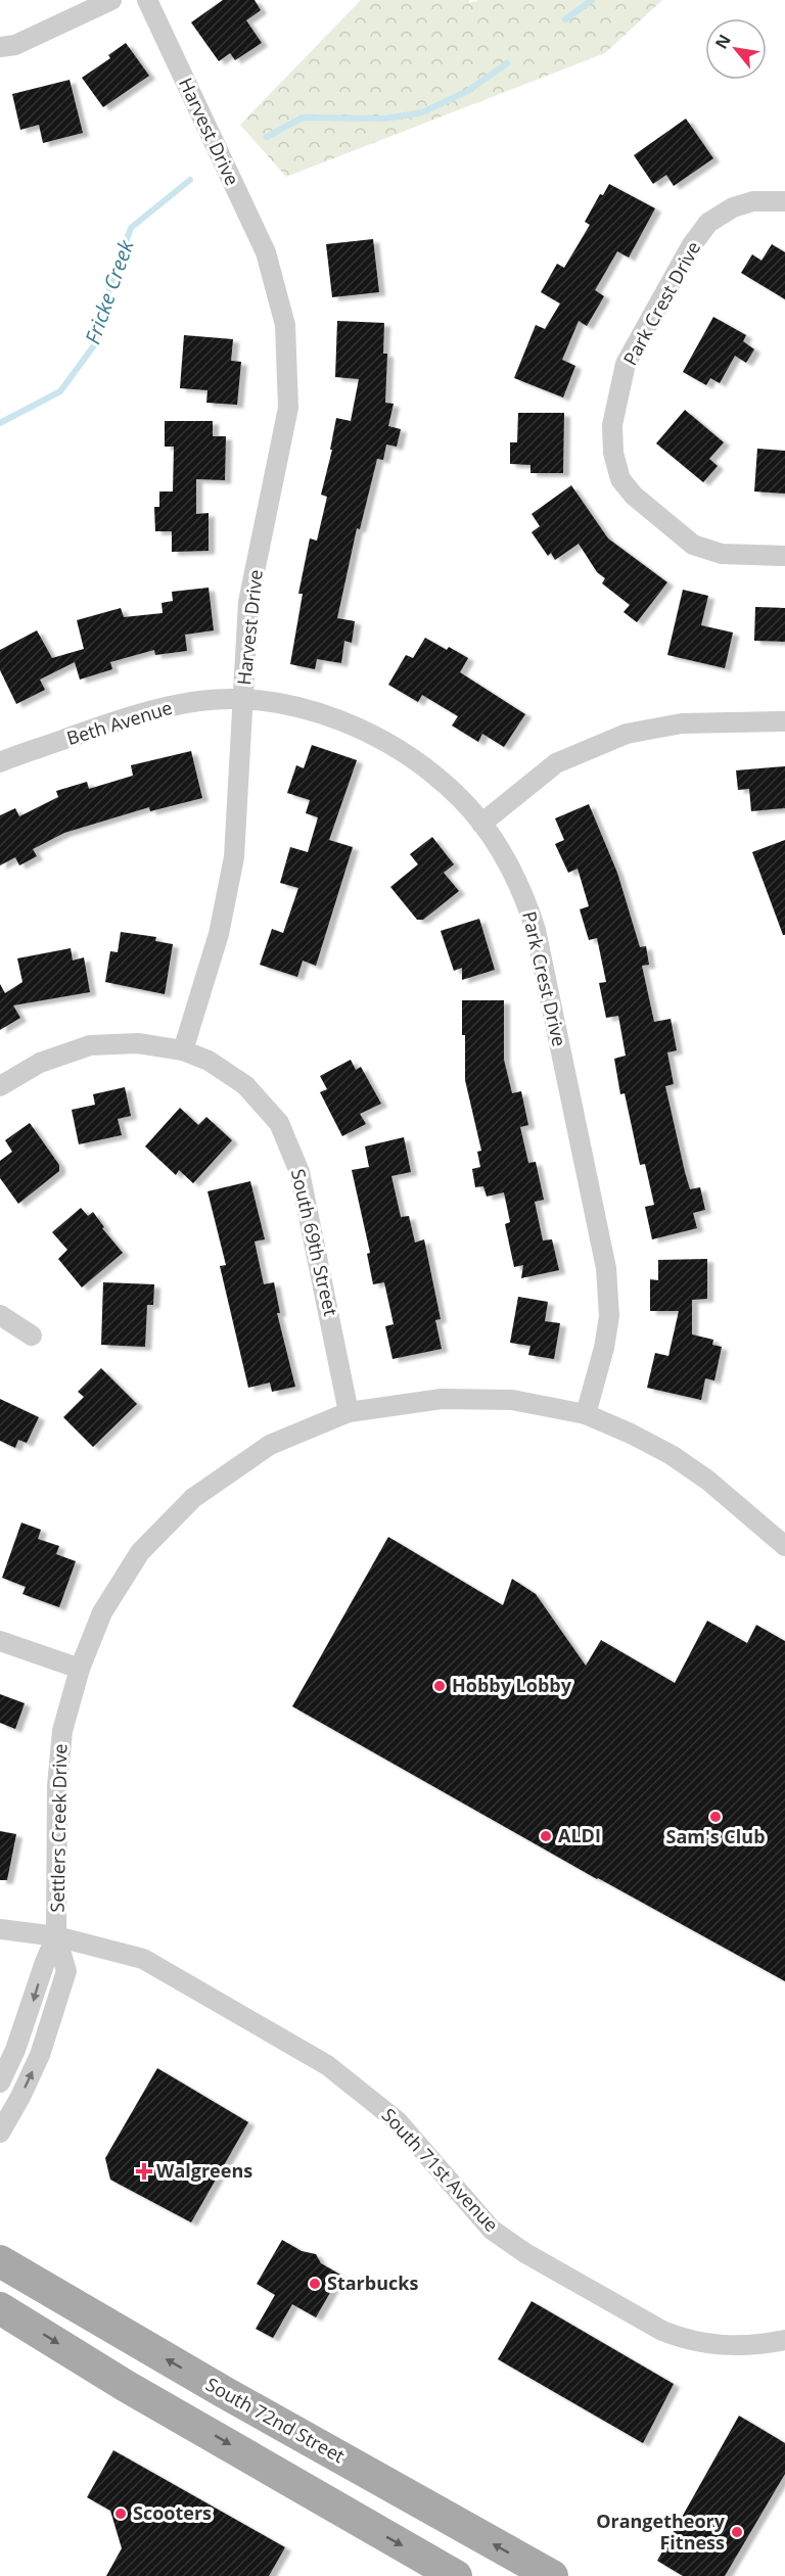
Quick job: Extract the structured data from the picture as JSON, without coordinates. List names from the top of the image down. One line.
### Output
{"streets":{"main road":["South 72nd Street"],"street":["Harvest Drive","Park Crest Drive","Beth Avenue","South 69th Street","Settlers Creek Drive","South 71st Avenue"]},"crossings":[["Harvest Drive","Park Crest Drive"],["Harvest Drive","Beth Avenue"],["Harvest Drive","South 69th Street"],["Park Crest Drive","Beth Avenue"],["Park Crest Drive","Settlers Creek Drive"],["South 69th Street","Settlers Creek Drive"],["Settlers Creek Drive","South 71st Avenue"]],"water":["Fricke Creek"],"places":{"other":["Hobby Lobby","Sam's Club","ALDI","Starbucks","Scooters","Orangetheory Fitness"],"health":["Walgreens"]},"north":"top left"}
